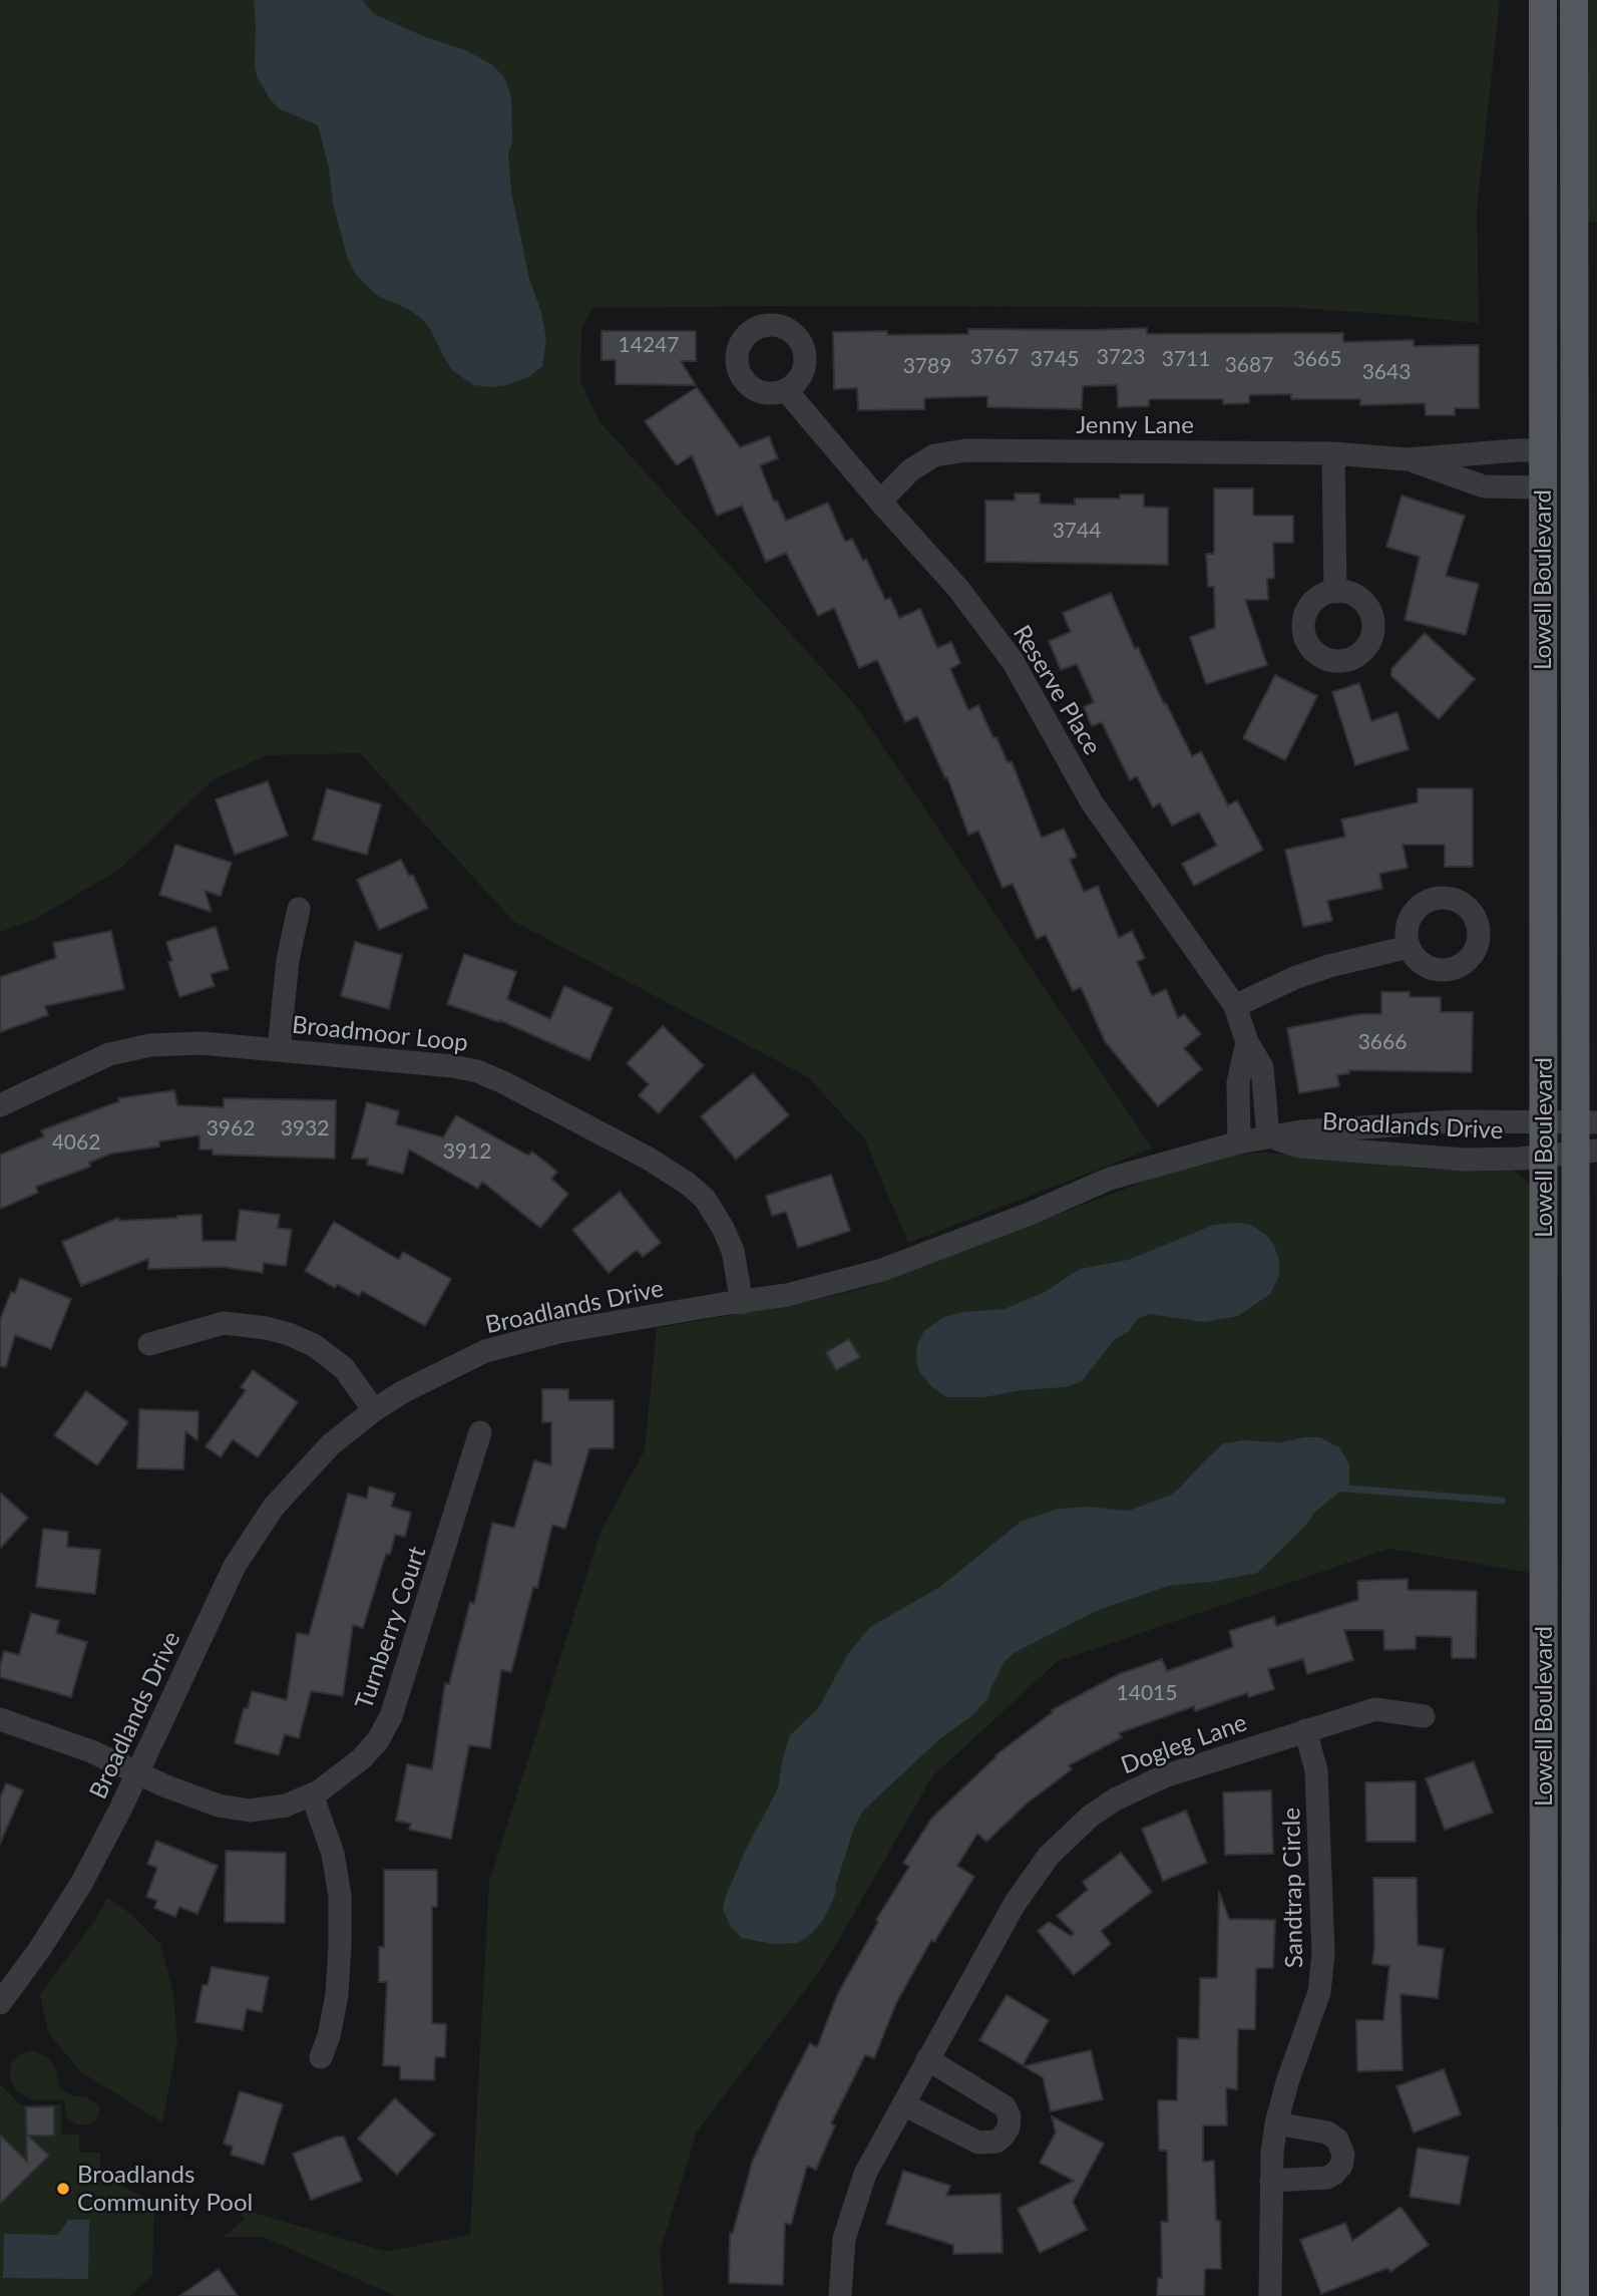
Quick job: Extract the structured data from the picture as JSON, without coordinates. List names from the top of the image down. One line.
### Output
{"streets":{"main road":["Lowell Boulevard"],"street":["Jenny Lane","Reserve Place","Broadmoor Loop","Broadlands Drive","Turnberry Court","Dogleg Lane","Sandtrap Circle"]},"crossings":[["Jenny Lane","Lowell Boulevard"],["Jenny Lane","Reserve Place"],["Lowell Boulevard","Broadlands Drive"],["Reserve Place","Broadlands Drive"],["Broadmoor Loop","Broadlands Drive"],["Broadlands Drive","Turnberry Court"],["Dogleg Lane","Sandtrap Circle"]],"places":["Broadlands Community Pool"],"house_numbers":["14247","3767","3723","3745","3711","3665","3687","3789","3643","3744","3666","3962","3932","4062","3912","14015"]}
